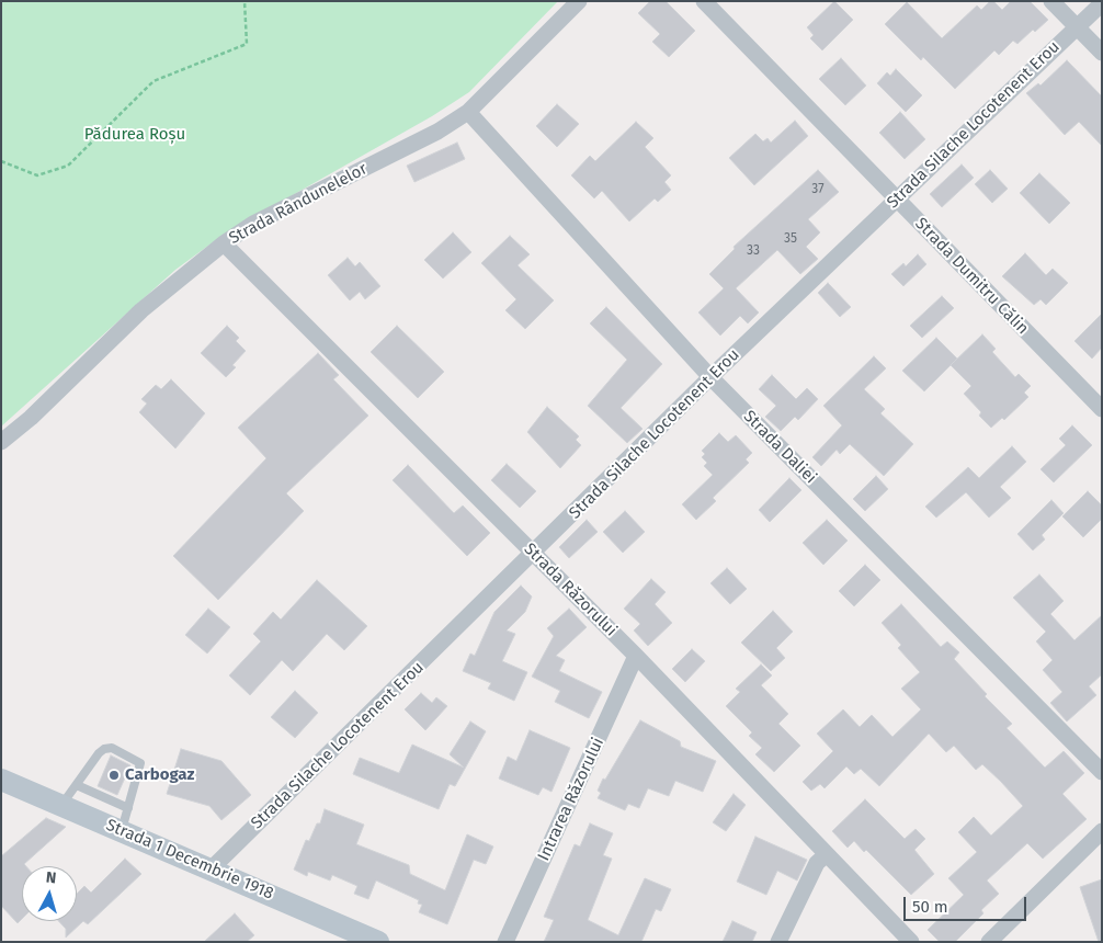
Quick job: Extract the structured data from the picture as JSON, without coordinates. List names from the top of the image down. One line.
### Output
{"streets":{"main road":["Strada 1 Decembrie 1918"],"street":["Strada Silache Locotenent Erou","Strada Rândunelelor","Strada Dumitru Călin","Strada Daliei","Strada Răzorului","Intrarea Răzorului"]},"crossings":[["Strada Silache Locotenent Erou","Strada Dumitru Călin"],["Strada Silache Locotenent Erou","Strada Daliei"],["Strada Silache Locotenent Erou","Strada Răzorului"],["Strada Silache Locotenent Erou","Strada 1 Decembrie 1918"],["Strada Rândunelelor","Strada Daliei"],["Strada Rândunelelor","Strada Răzorului"],["Strada Răzorului","Intrarea Răzorului"]],"parks":["Pădurea Roșu"],"places":["Carbogaz"],"house_numbers":["37","35","33"],"scale_bar":"50 m","north":"top"}
